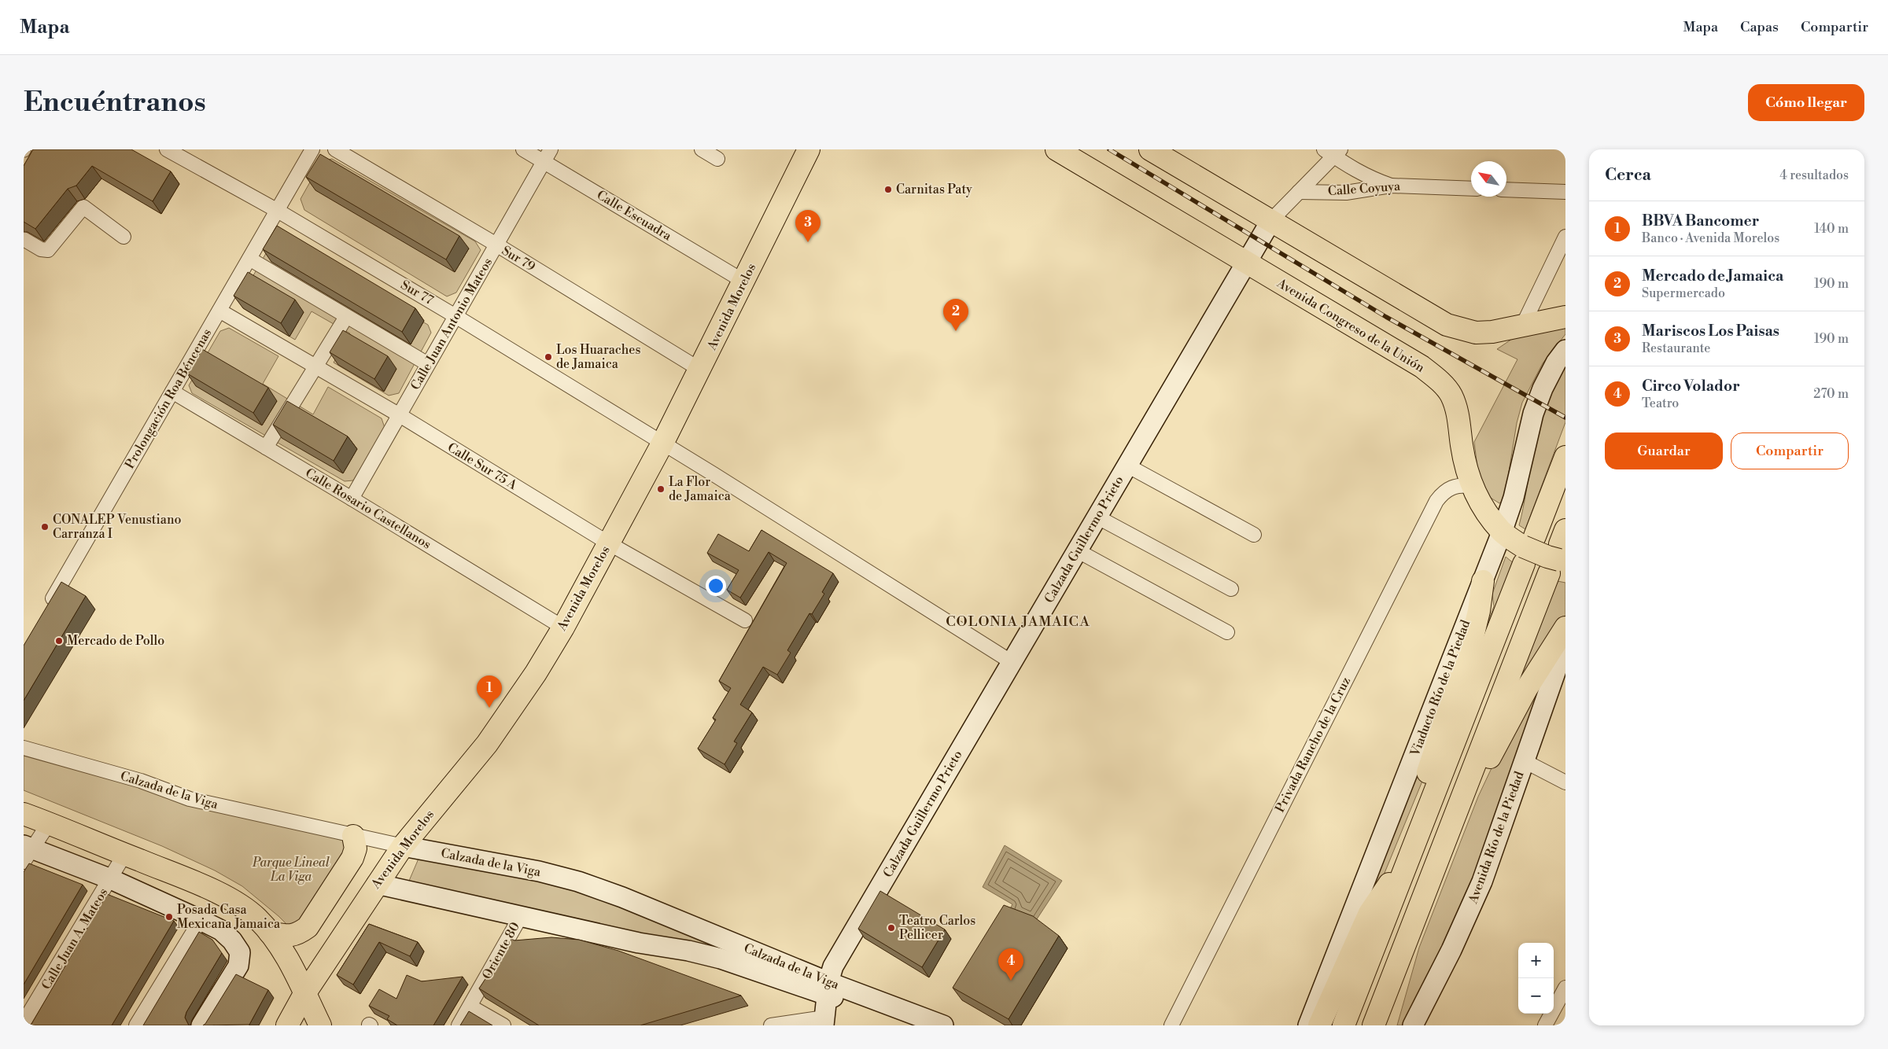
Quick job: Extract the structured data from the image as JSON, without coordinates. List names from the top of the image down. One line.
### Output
{"streets":{"main road":["Avenida Morelos","Avenida Congreso de la Unión","Calzada Guillermo Prieto","Viaducto Río de la Piedad","Calzada de la Viga","Avenida Río de la Piedad"],"street":["Calle Coyuya","Calle Escuadra","Sur 79","Sur 77","Calle Juan Antonio Mateos","Prolongación Roa Béncenas","Calle Sur 75 A","Calle Rosario Castellanos","Privada Rancho de la Cruz","Calle Juan A. Mateos","Oriente 80"]},"crossings":[["Calle Escuadra","Avenida Morelos"],["Calle Escuadra","Calle Juan Antonio Mateos"],["Sur 79","Avenida Morelos"],["Sur 79","Calle Juan Antonio Mateos"],["Sur 77","Avenida Morelos"],["Sur 77","Calle Juan Antonio Mateos"],["Sur 77","Prolongación Roa Béncenas"],["Sur 77","Calzada Guillermo Prieto"],["Avenida Morelos","Calle Sur 75 A"],["Avenida Morelos","Calle Rosario Castellanos"],["Avenida Morelos","Calzada de la Viga"],["Calle Juan Antonio Mateos","Calle Sur 75 A"],["Calle Juan Antonio Mateos","Calle Rosario Castellanos"],["Avenida Congreso de la Unión","Calzada Guillermo Prieto"],["Avenida Congreso de la Unión","Viaducto Río de la Piedad"],["Avenida Congreso de la Unión","Privada Rancho de la Cruz"],["Prolongación Roa Béncenas","Calle Sur 75 A"],["Prolongación Roa Béncenas","Calle Rosario Castellanos"],["Calzada Guillermo Prieto","Calzada de la Viga"],["Calzada de la Viga","Oriente 80"]],"districts":["COLONIA JAMAICA"],"parks":["Parque Lineal La Viga"],"places":["Carnitas Paty","Los Huaraches de Jamaica","La Flor de Jamaica","CONALEP Venustiano Carranza I","Mercado de Pollo","Posada Casa Mexicana Jamaica","Teatro Carlos Pellicer"],"north":"top left","page":{"header":"Mapa","nav":["Mapa","Capas","Compartir"],"buttons":["Cómo llegar",["Guardar","Compartir"]],"title":"Encuéntranos","heading":["Cerca","4 resultados"],"list":[{"mark":"1","name":"BBVA Bancomer","note":"Banco · Avenida Morelos","value":"140 m"},{"mark":"2","name":"Mercado de Jamaica","note":"Supermercado","value":"190 m"},{"mark":"3","name":"Mariscos Los Paisas","note":"Restaurante","value":"190 m"},{"mark":"4","name":"Circo Volador","note":"Teatro","value":"270 m"}],"pins":["3","2","1","4"],"map_buttons":["+","−"]}}
